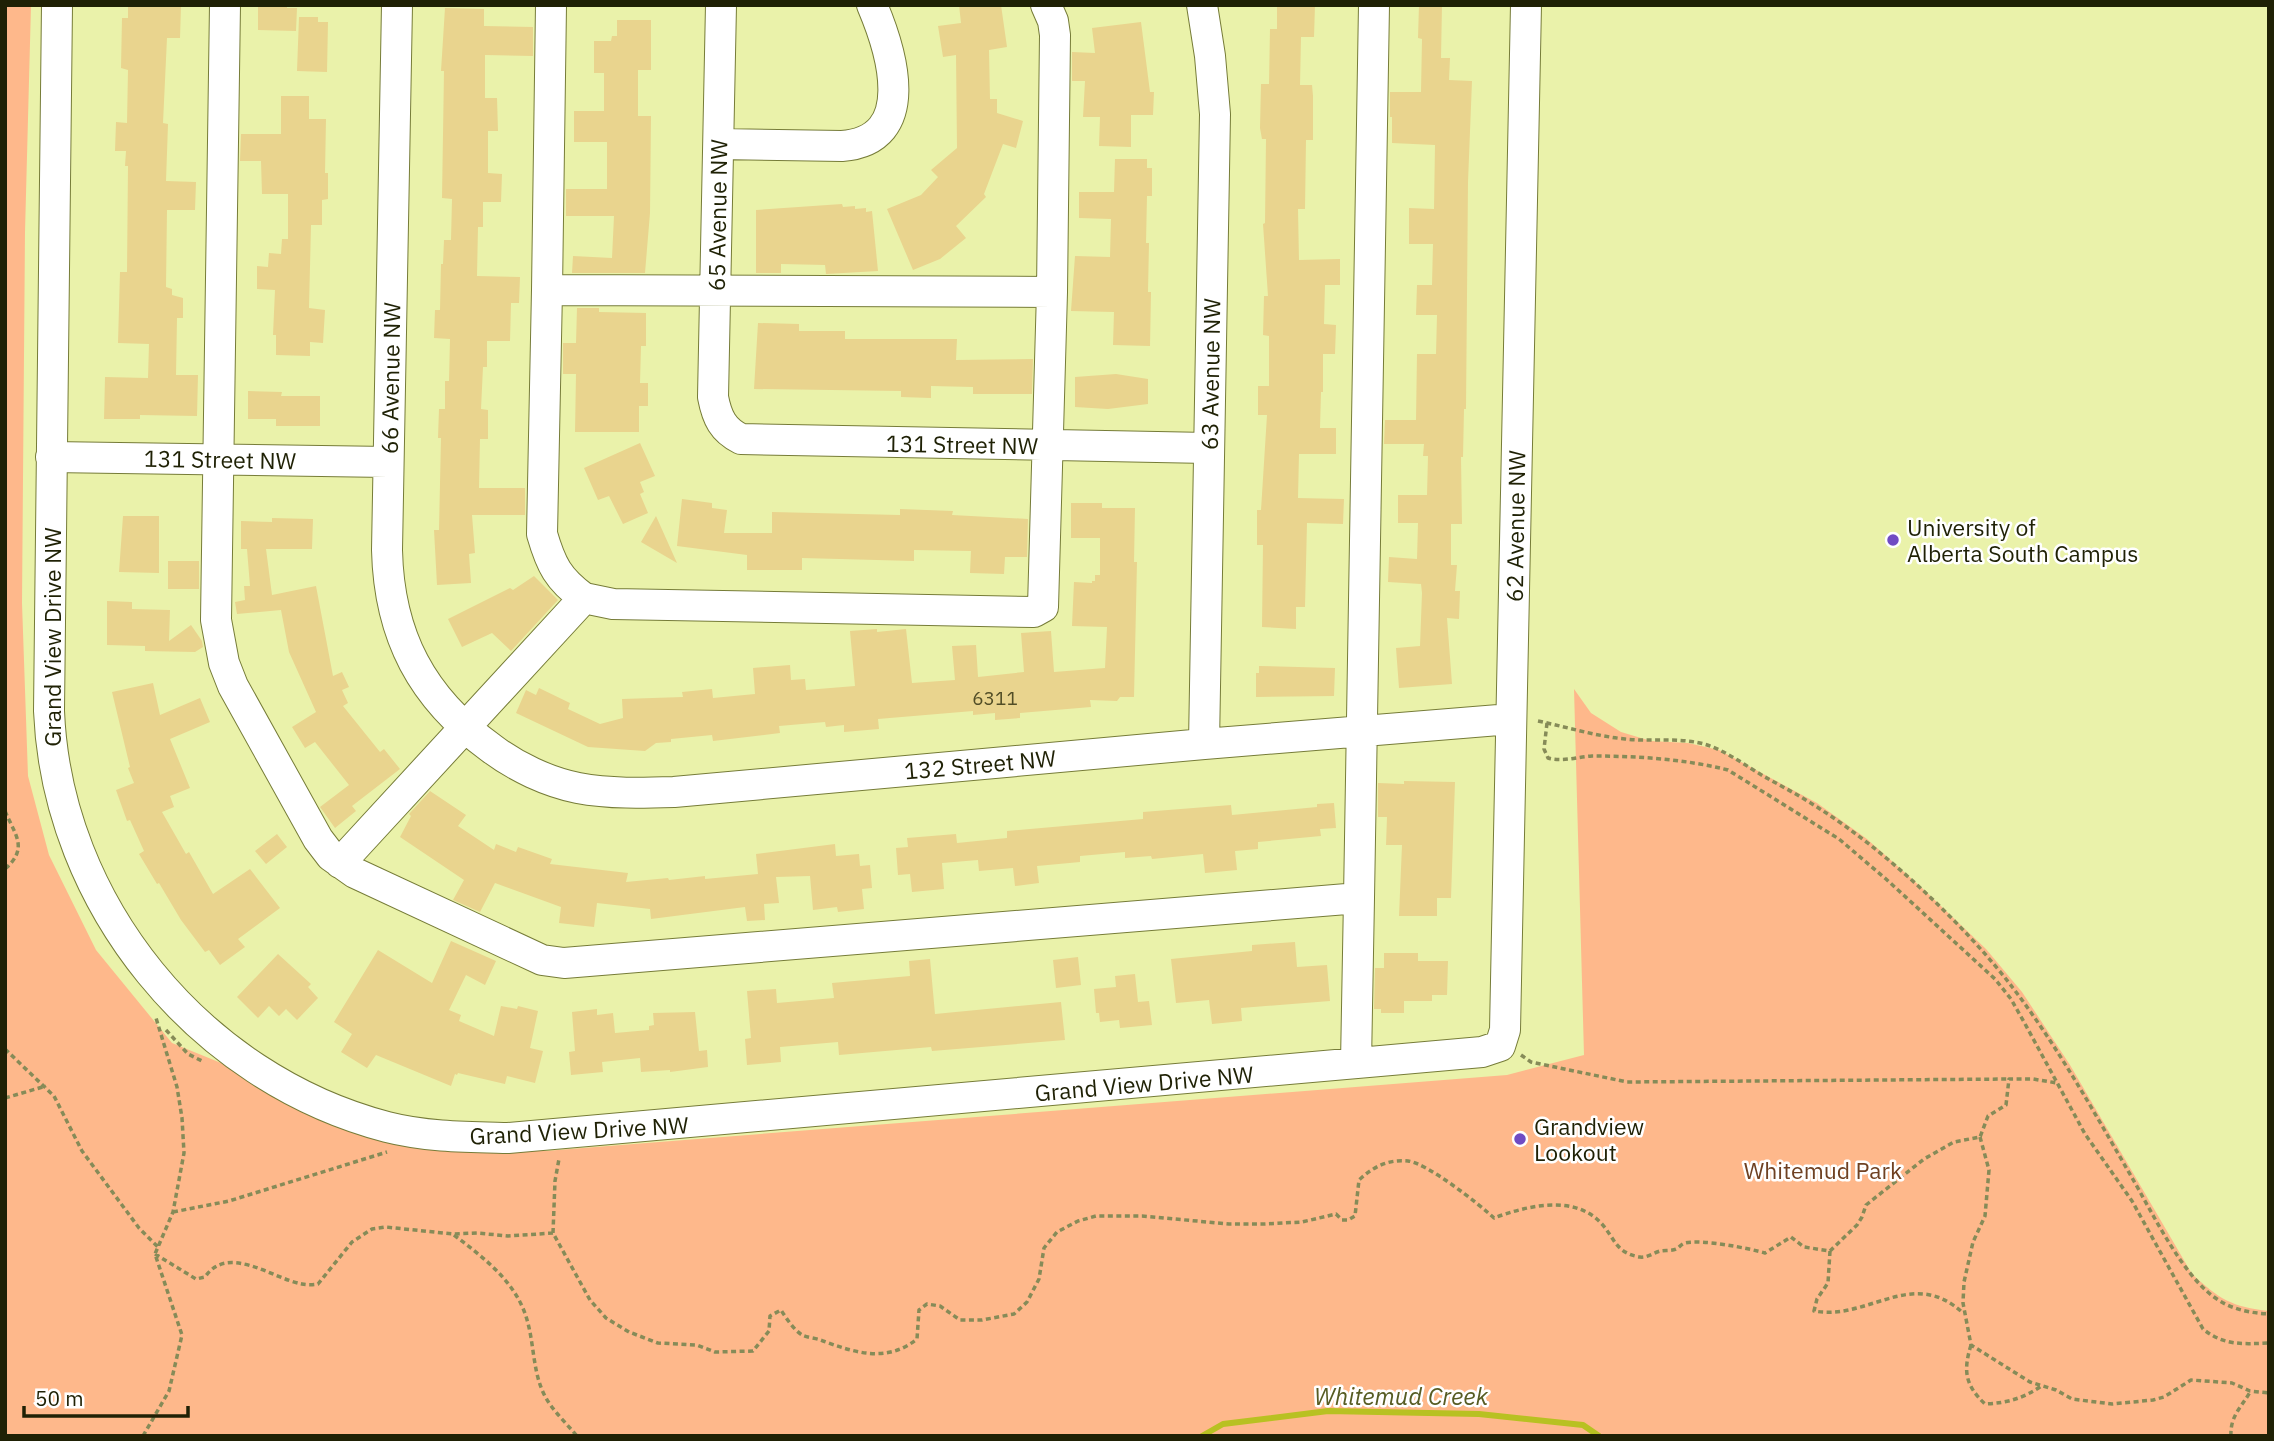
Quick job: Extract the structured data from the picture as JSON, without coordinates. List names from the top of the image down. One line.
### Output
{"streets":{"street":["65 Avenue NW","63 Avenue NW","66 Avenue NW","131 Street NW","62 Avenue NW","Grand View Drive NW","132 Street NW"]},"crossings":[["65 Avenue NW","131 Street NW"],["63 Avenue NW","131 Street NW"],["63 Avenue NW","132 Street NW"],["66 Avenue NW","131 Street NW"],["66 Avenue NW","132 Street NW"],["131 Street NW","Grand View Drive NW"],["62 Avenue NW","Grand View Drive NW"],["62 Avenue NW","132 Street NW"]],"water":["Whitemud Creek"],"parks":["Whitemud Park"],"places":["University of Alberta South Campus","Grandview Lookout"],"house_numbers":["6311"],"scale_bar":"50 m"}
